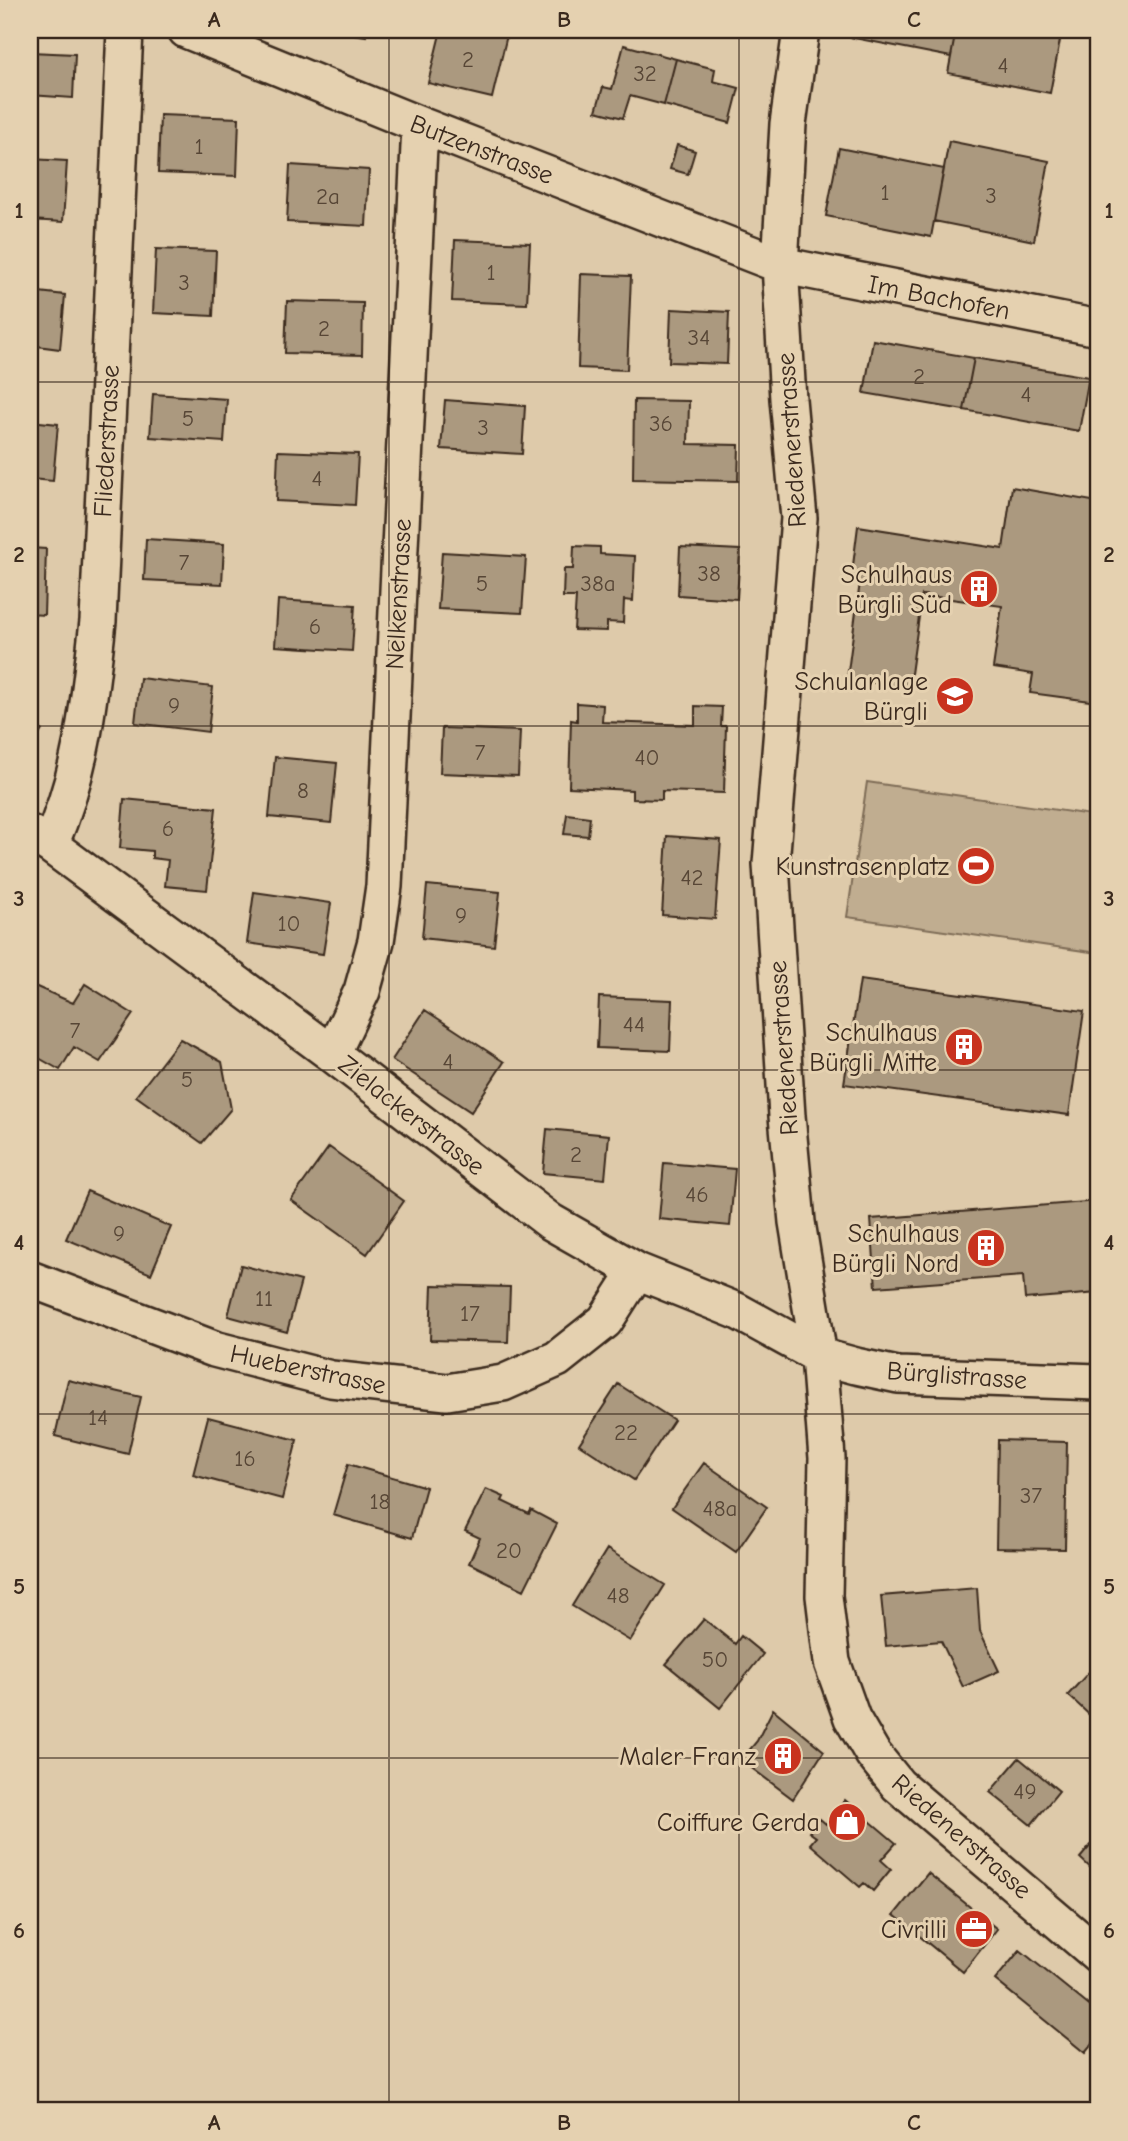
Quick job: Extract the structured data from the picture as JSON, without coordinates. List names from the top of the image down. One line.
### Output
{"streets":{"street":["Butzenstrasse","Im Bachofen","Riedenerstrasse","Fliederstrasse","Nelkenstrasse","Zielackerstrasse","Hueberstrasse","Bürglistrasse"]},"crossings":[["Butzenstrasse","Im Bachofen"],["Butzenstrasse","Riedenerstrasse"],["Butzenstrasse","Nelkenstrasse"],["Im Bachofen","Riedenerstrasse"],["Riedenerstrasse","Zielackerstrasse"],["Riedenerstrasse","Bürglistrasse"],["Fliederstrasse","Zielackerstrasse"],["Nelkenstrasse","Zielackerstrasse"],["Zielackerstrasse","Hueberstrasse"],["Zielackerstrasse","Bürglistrasse"]],"places":{"building":["Schulhaus Bürgli Süd","Schulhaus Bürgli Mitte","Schulhaus Bürgli Nord","Maler Franz"],"school or university":["Schulanlage Bürgli"],"sports":["Kunstrasenplatz"],"shop":["Coiffure Gerda"],"office":["Civrilli"]},"house_numbers":["2","4","32","1","1","3","2a","1","3","2","34","2","4","5","36","3","4","7","38","5","38a","6","9","7","40","8","6","42","9","10","44","7","4","5","2","46","9","11","17","14","22","16","37","18","48a","20","48","50","49"],"grid":{"columns":["A","B","C"],"rows":["1","2","3","4","5","6"]}}
